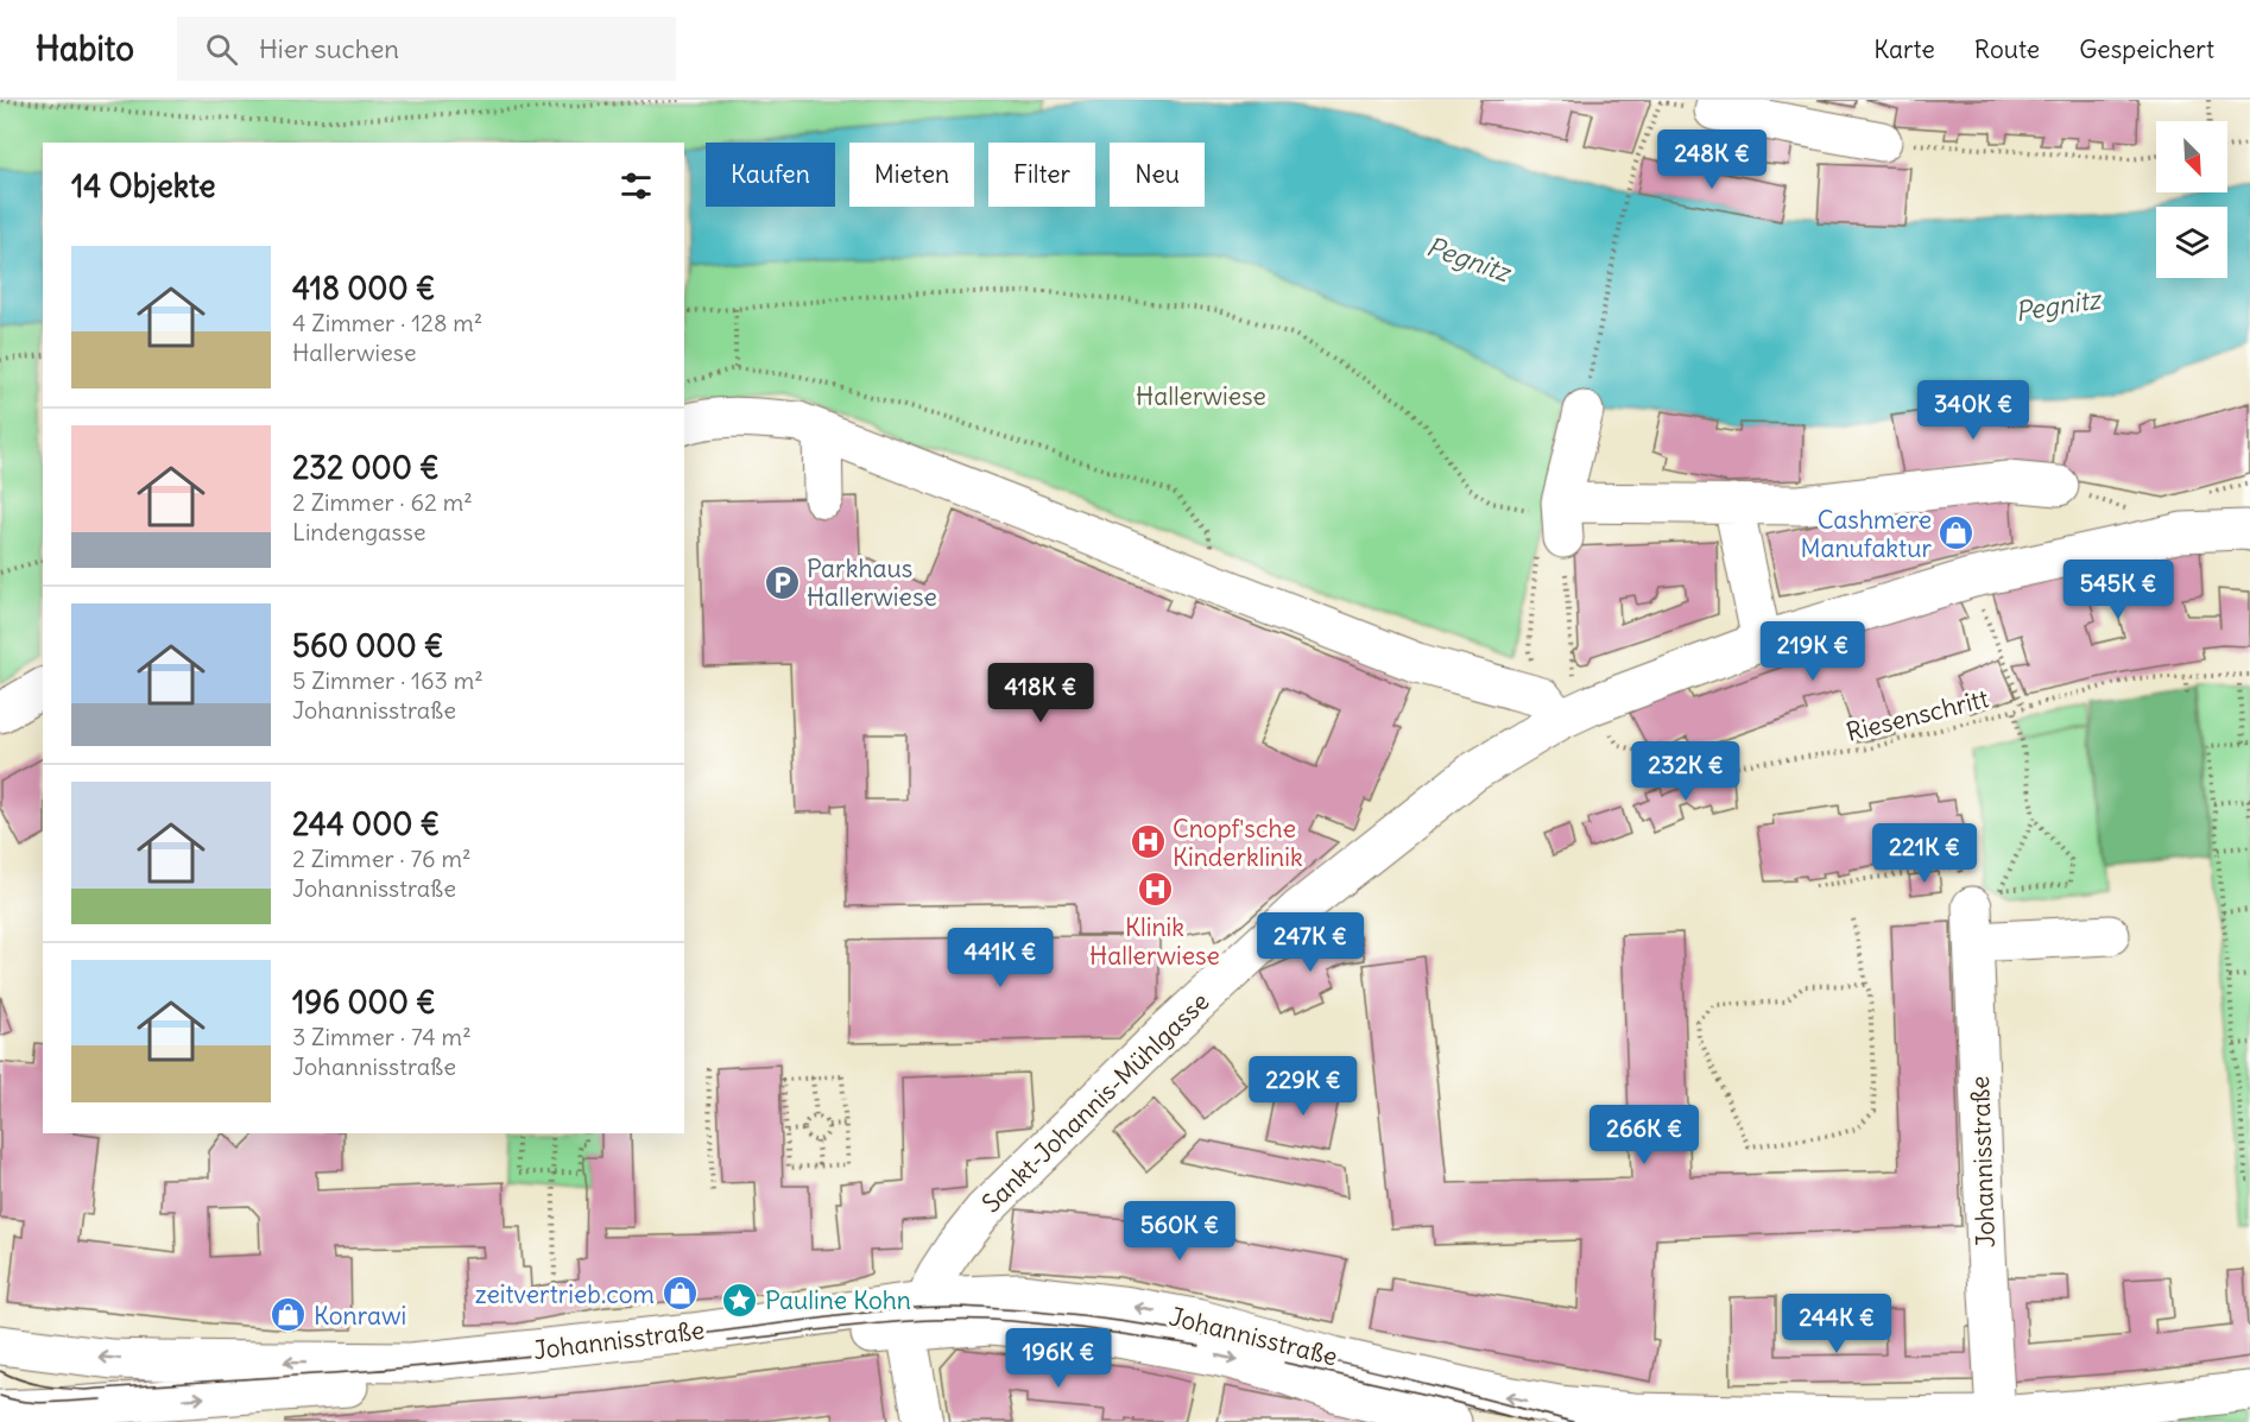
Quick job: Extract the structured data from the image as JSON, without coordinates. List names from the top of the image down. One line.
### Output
{"streets":{"street":["Sankt-Johannis-Mühlgasse","Johannisstraße"],"path":["Riesenschritt"]},"crossings":[["Sankt-Johannis-Mühlgasse","Johannisstraße"]],"water":["Pegnitz"],"parks":["Hallerwiese"],"places":{"shop":["Cashmere Manufaktur","zeitvertrieb.com","Konrawi"],"parking":["Parkhaus Hallerwiese"],"hospital":["Cnopf'sche Kinderklinik","Klinik Hallerwiese"],"place":["Pauline Kohn"]},"north":"bottom right","page":{"header":"Habito","search":"Hier suchen","nav":["Karte","Route","Gespeichert"],"price":["248K €","340K €","545K €","219K €","418K €","232K €","221K €","247K €","441K €","229K €","266K €","560K €","244K €","196K €"],"chip":["Kaufen","Mieten","Filter","Neu"],"heading":"14 Objekte","list":[{"name":"418 000 €","note":"4 Zimmer · 128 m² · Hallerwiese"},{"name":"232 000 €","note":"2 Zimmer · 62 m² · Lindengasse"},{"name":"560 000 €","note":"5 Zimmer · 163 m² · Johannisstraße"},{"name":"244 000 €","note":"2 Zimmer · 76 m² · Johannisstraße"},{"name":"196 000 €","note":"3 Zimmer · 74 m² · Johannisstraße"}]}}
